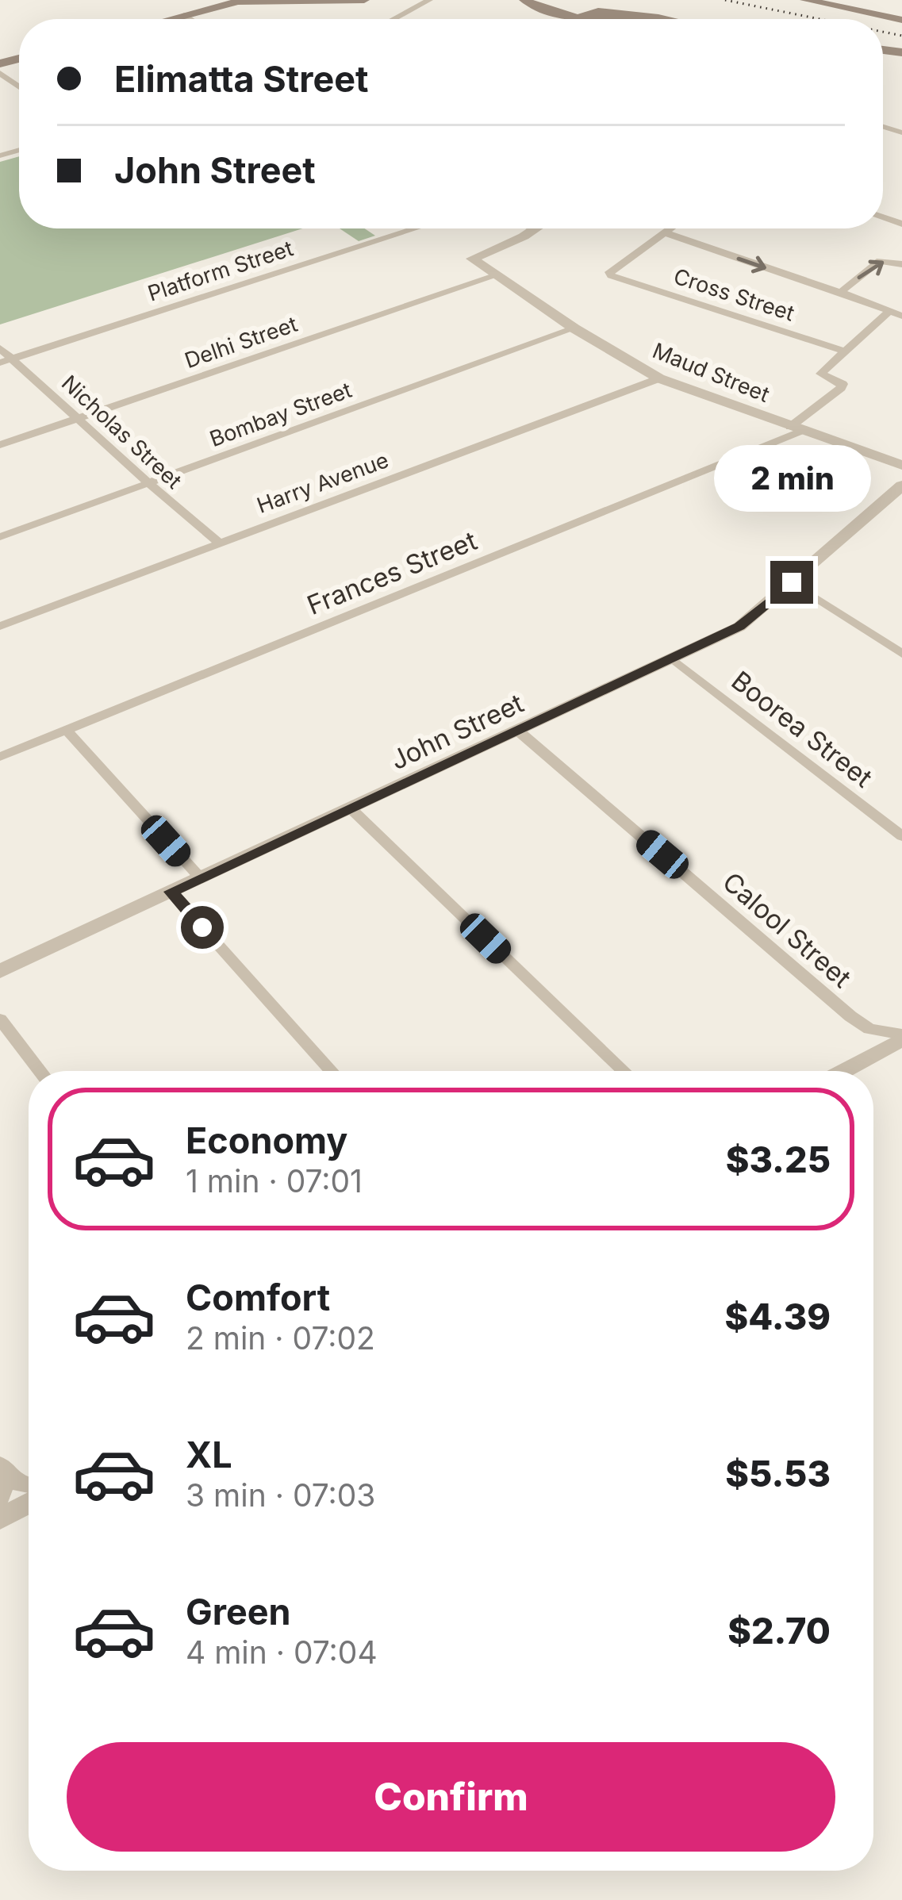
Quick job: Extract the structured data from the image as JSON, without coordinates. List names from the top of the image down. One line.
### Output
{"streets":{"street":["Platform Street","Cross Street","Delhi Street","Maud Street","Bombay Street","Nicholas Street","Harry Avenue","Frances Street","Boorea Street","John Street","Calool Street"]},"crossings":[["Platform Street","Nicholas Street"],["Cross Street","Frances Street"],["Delhi Street","Maud Street"],["Delhi Street","Nicholas Street"],["Maud Street","Bombay Street"],["Maud Street","Harry Avenue"],["Maud Street","Frances Street"],["Bombay Street","Nicholas Street"],["Nicholas Street","Harry Avenue"],["Boorea Street","John Street"],["John Street","Calool Street"]],"page":{"banner":["Elimatta Street","John Street"],"bubble":"2 min","list":[{"name":"Economy","note":"1 min · 07:01","value":"$3.25"},{"name":"Comfort","note":"2 min · 07:02","value":"$4.39"},{"name":"XL","note":"3 min · 07:03","value":"$5.53"},{"name":"Green","note":"4 min · 07:04","value":"$2.70"}],"buttons":"Confirm"}}
